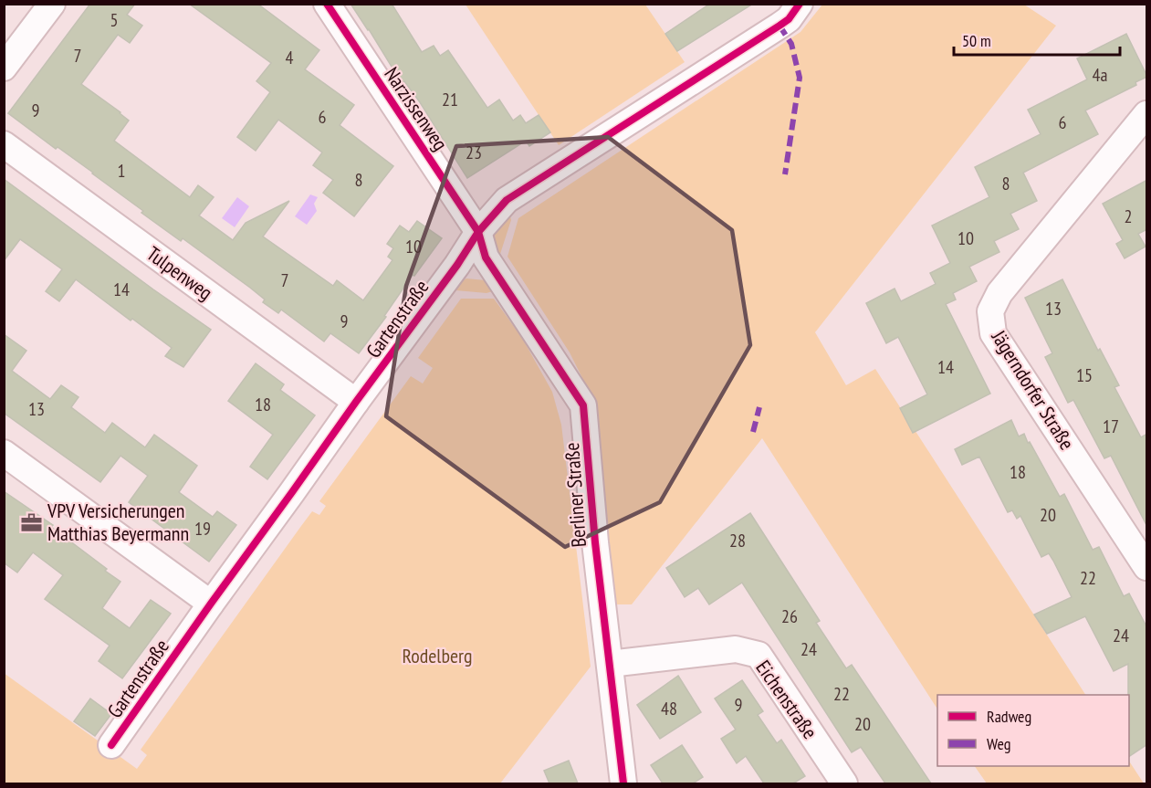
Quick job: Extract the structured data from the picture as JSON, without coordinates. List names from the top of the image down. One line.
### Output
{"streets":{"street":["Narzissenweg","Tulpenweg","Gartenstraße","Jägerndorfer Straße","Berliner Straße","Eichenstraße"]},"crossings":[["Narzissenweg","Gartenstraße"],["Narzissenweg","Berliner Straße"],["Tulpenweg","Gartenstraße"],["Gartenstraße","Berliner Straße"],["Berliner Straße","Eichenstraße"]],"parks":["Rodelberg"],"places":{"office":["VPV Versicherungen Matthias Beyermann"]},"house_numbers":["5","7","4","4a","21","9","6","6","23","1","8","8","2","10","10","7","14","13","9","14","15","18","13","17","18","20","19","28","22","26","24","24","22","9","48","20"],"legend":["Radweg","Weg"],"scale_bar":"50 m"}
